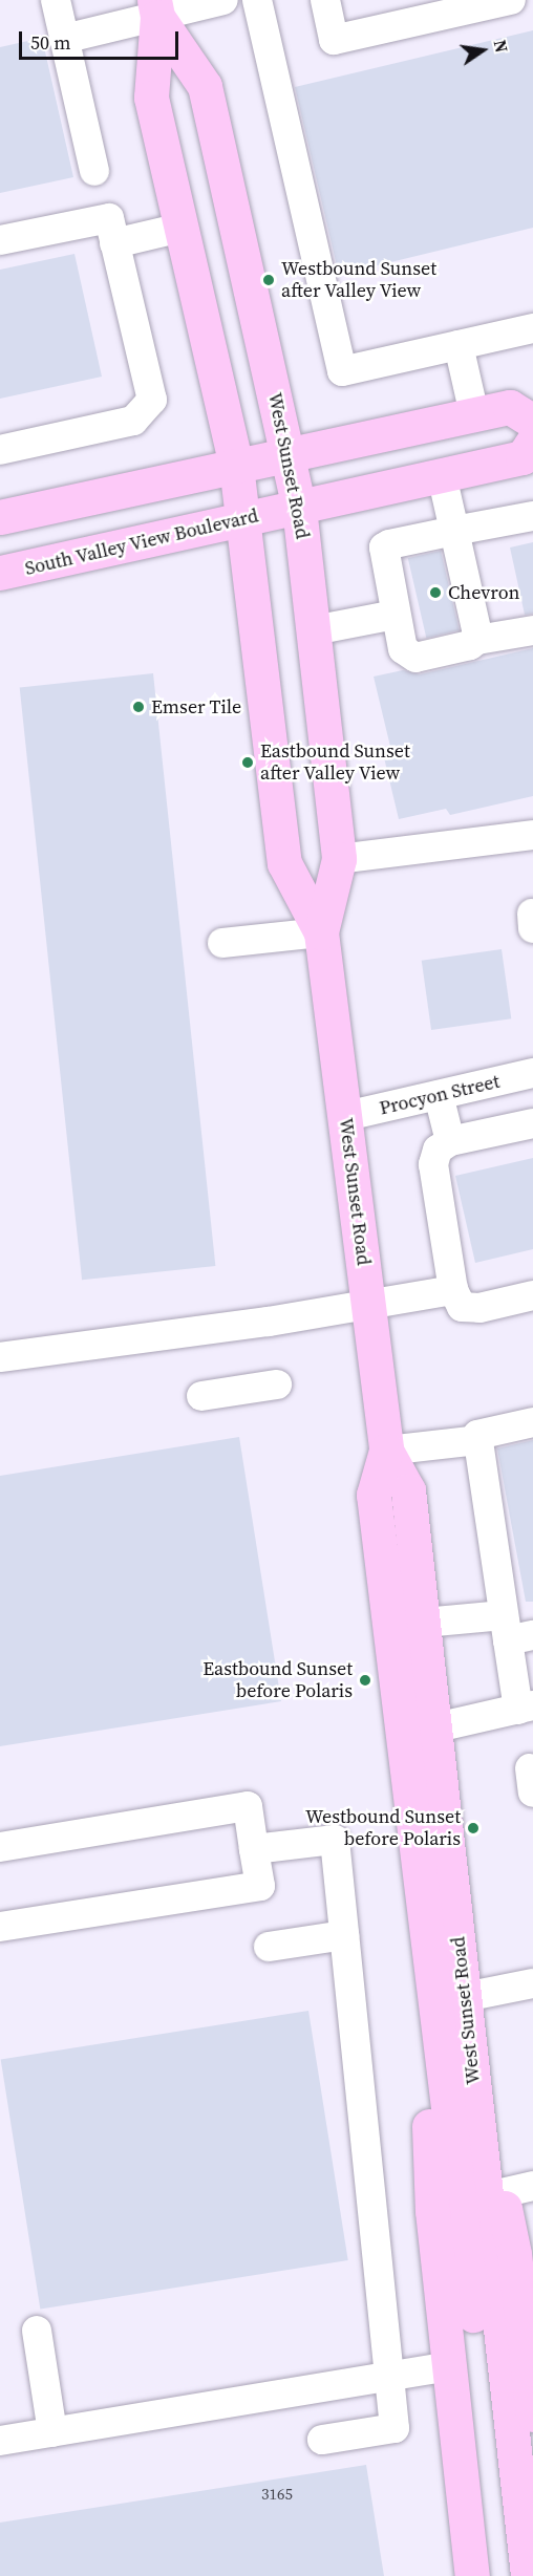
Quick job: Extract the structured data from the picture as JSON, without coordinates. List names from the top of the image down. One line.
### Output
{"streets":{"main road":["West Sunset Road","South Valley View Boulevard"],"street":["Procyon Street"]},"crossings":[["West Sunset Road","South Valley View Boulevard"],["West Sunset Road","Procyon Street"]],"places":["Westbound Sunset after Valley View","Chevron","Emser Tile","Eastbound Sunset after Valley View","Eastbound Sunset before Polaris","Westbound Sunset before Polaris"],"house_numbers":["3165"],"scale_bar":"50 m","north":"right"}
